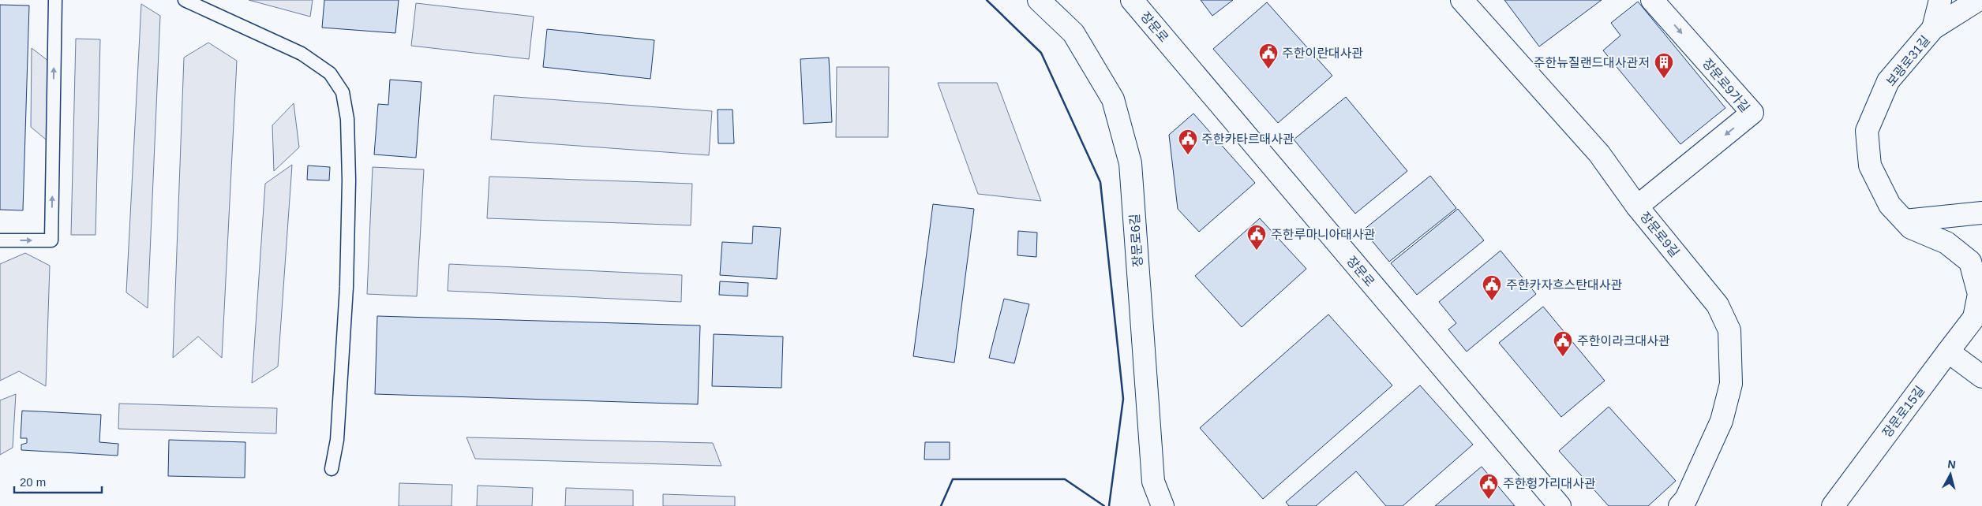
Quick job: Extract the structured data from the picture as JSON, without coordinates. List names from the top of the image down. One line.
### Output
{"streets":{"street":["장문로","보광로31길","장문로9가길","장문로9길","장문로6길","장문로15길"]},"crossings":[["보광로31길","장문로15길"],["장문로9가길","장문로9길"]],"places":{"public building":["주한이란대사관","주한카타르대사관","주한루마니아대사관","주한카자흐스탄대사관","주한이라크대사관","주한헝가리대사관"],"building":["주한뉴질랜드대사관저"]},"scale_bar":"20 m","north":"top"}
